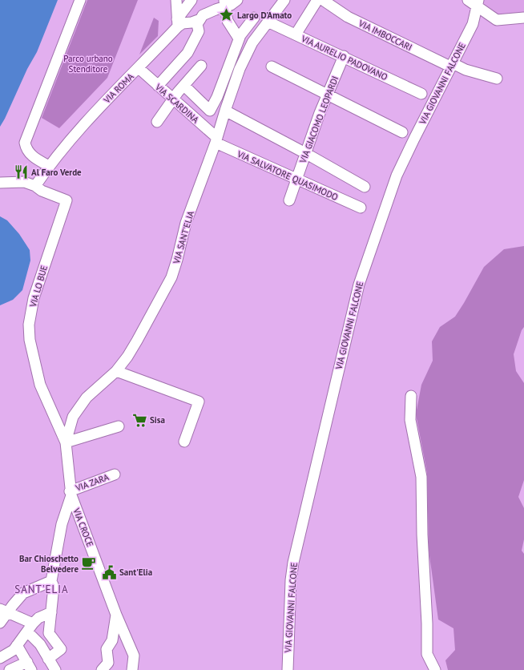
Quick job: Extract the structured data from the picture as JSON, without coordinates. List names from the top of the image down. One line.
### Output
{"streets":{"street":["VIA IMBOCCARI","VIA AURELIO PADOVANO","VIA GIOVANNI FALCONE","VIA ROMA","VIA SCARDINA","VIA GIACOMO LEOPARDI","VIA SALVATORE QUASIMODO","VIA SANT'ELIA","VIA LO BUE","VIA ZARA","VIA CROCE"]},"crossings":[["VIA IMBOCCARI","VIA GIOVANNI FALCONE"],["VIA AURELIO PADOVANO","VIA GIACOMO LEOPARDI"],["VIA AURELIO PADOVANO","VIA SANT'ELIA"],["VIA ROMA","VIA SCARDINA"],["VIA ROMA","VIA LO BUE"],["VIA SCARDINA","VIA SALVATORE QUASIMODO"],["VIA SCARDINA","VIA SANT'ELIA"],["VIA GIACOMO LEOPARDI","VIA SALVATORE QUASIMODO"],["VIA SALVATORE QUASIMODO","VIA SANT'ELIA"],["VIA SANT'ELIA","VIA LO BUE"],["VIA SANT'ELIA","VIA CROCE"],["VIA LO BUE","VIA CROCE"],["VIA ZARA","VIA CROCE"]],"districts":["SANT'ELIA"],"parks":["Parco urbano Stenditore"],"places":{"place":["Largo D'Amato"],"restaurant":["Al Faro Verde"],"supermarket":["Sisa"],"cafe":["Bar Chioschetto Belvedere"],"public building":["Sant'Elia"]}}
